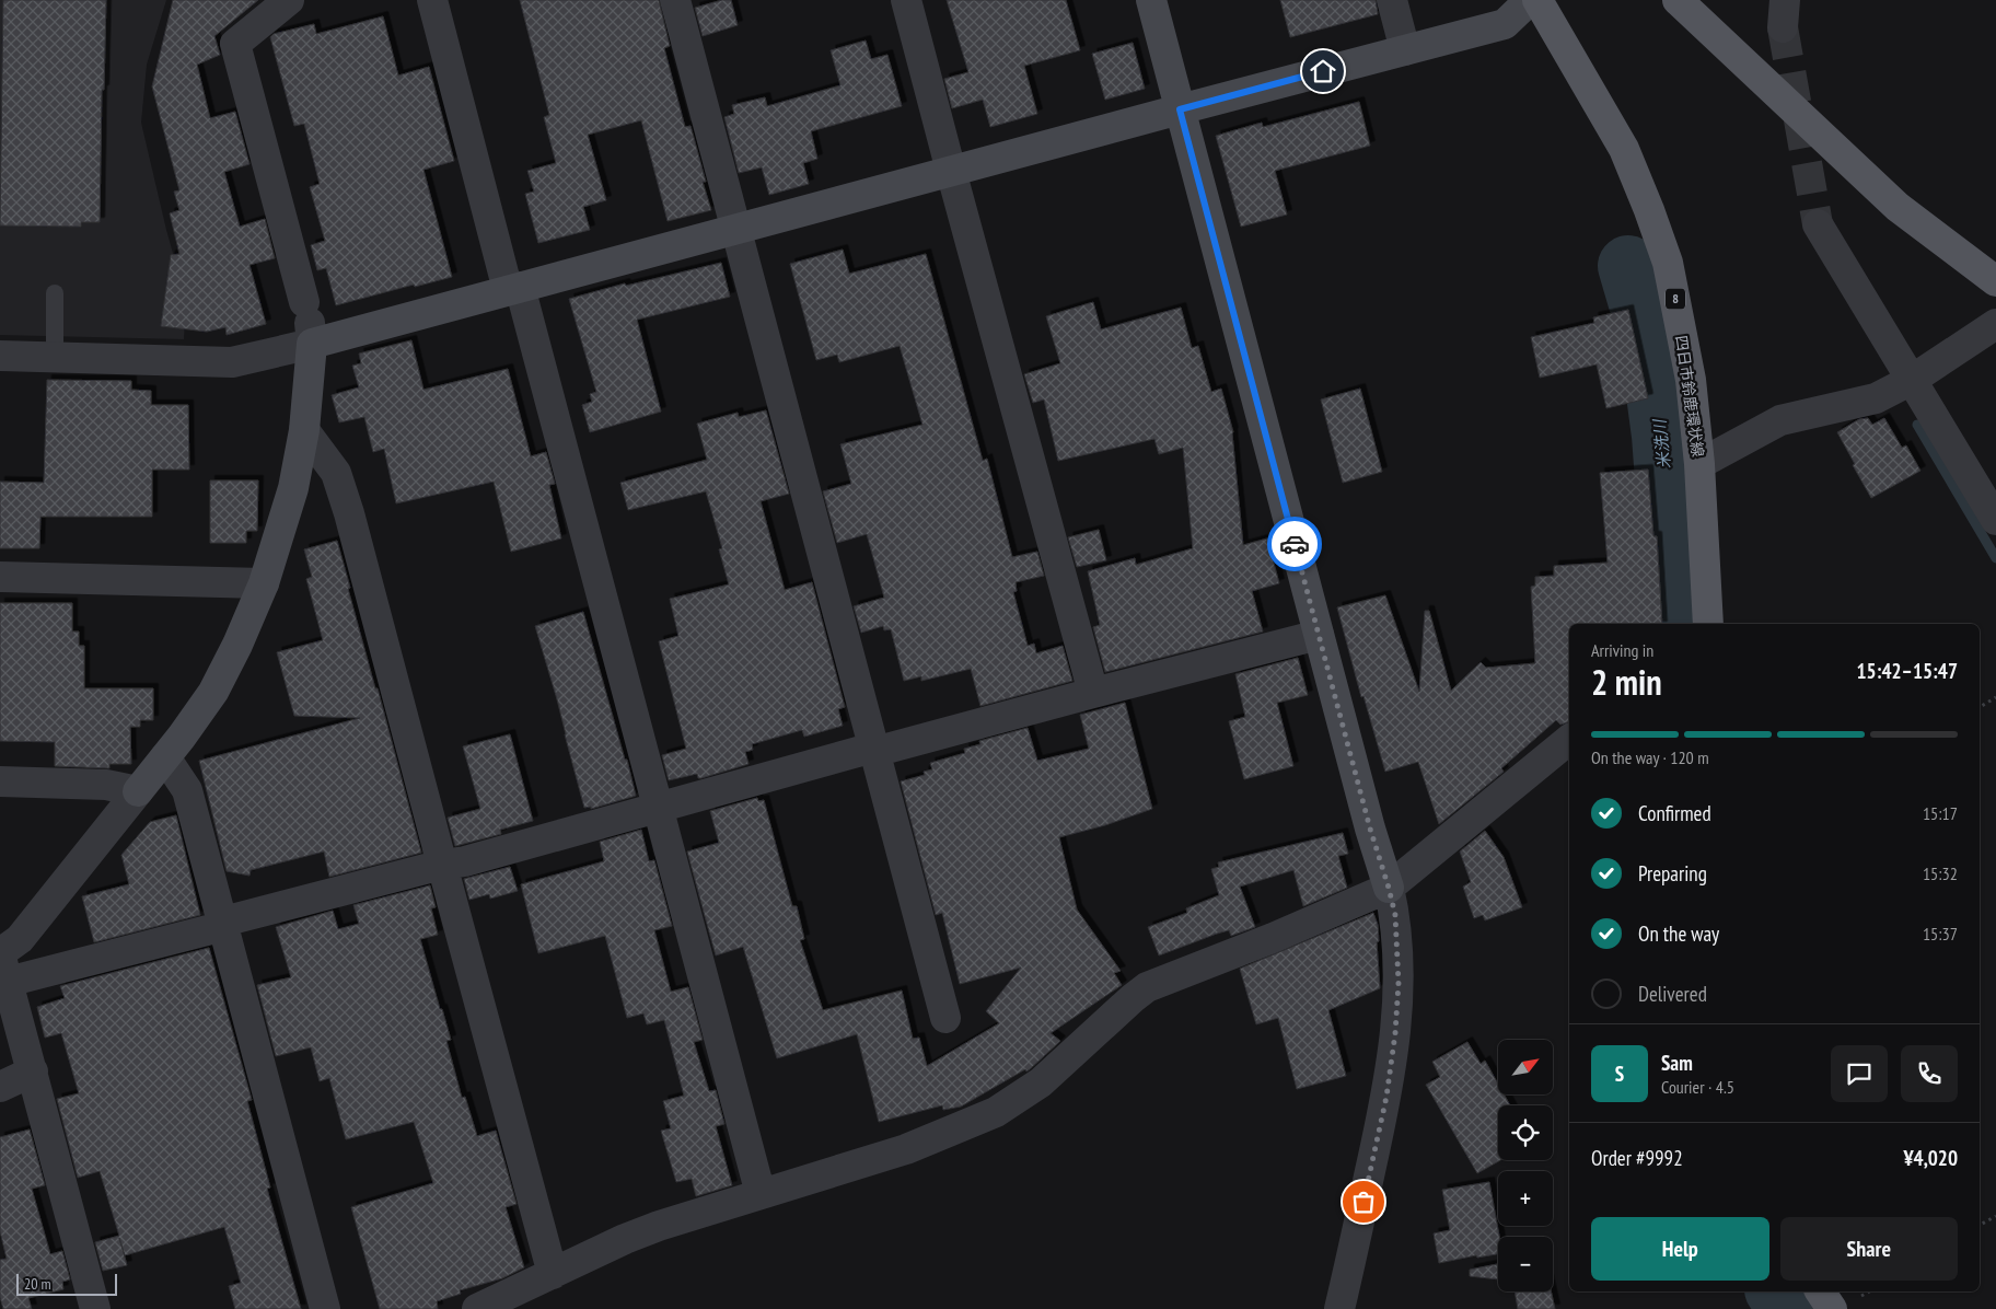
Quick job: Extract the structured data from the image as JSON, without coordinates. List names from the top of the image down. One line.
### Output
{"streets":{"main road":["8","四日市鈴鹿環状線"]},"water":["米洗川"],"scale_bar":"20 m","north":"top right","page":{"heading":["2 min","Arriving in","15:42–15:47"],"panel":["Sam","Courier · 4.5","Order #9992","¥4,020"],"bar":"On the way · 120 m","list":[["Confirmed","15:17"],["Preparing","15:32"],["On the way","15:37"],"Delivered"],"map_buttons":["+","−"],"round":"S","buttons":["Help","Share"],"scale":"20 m"}}
